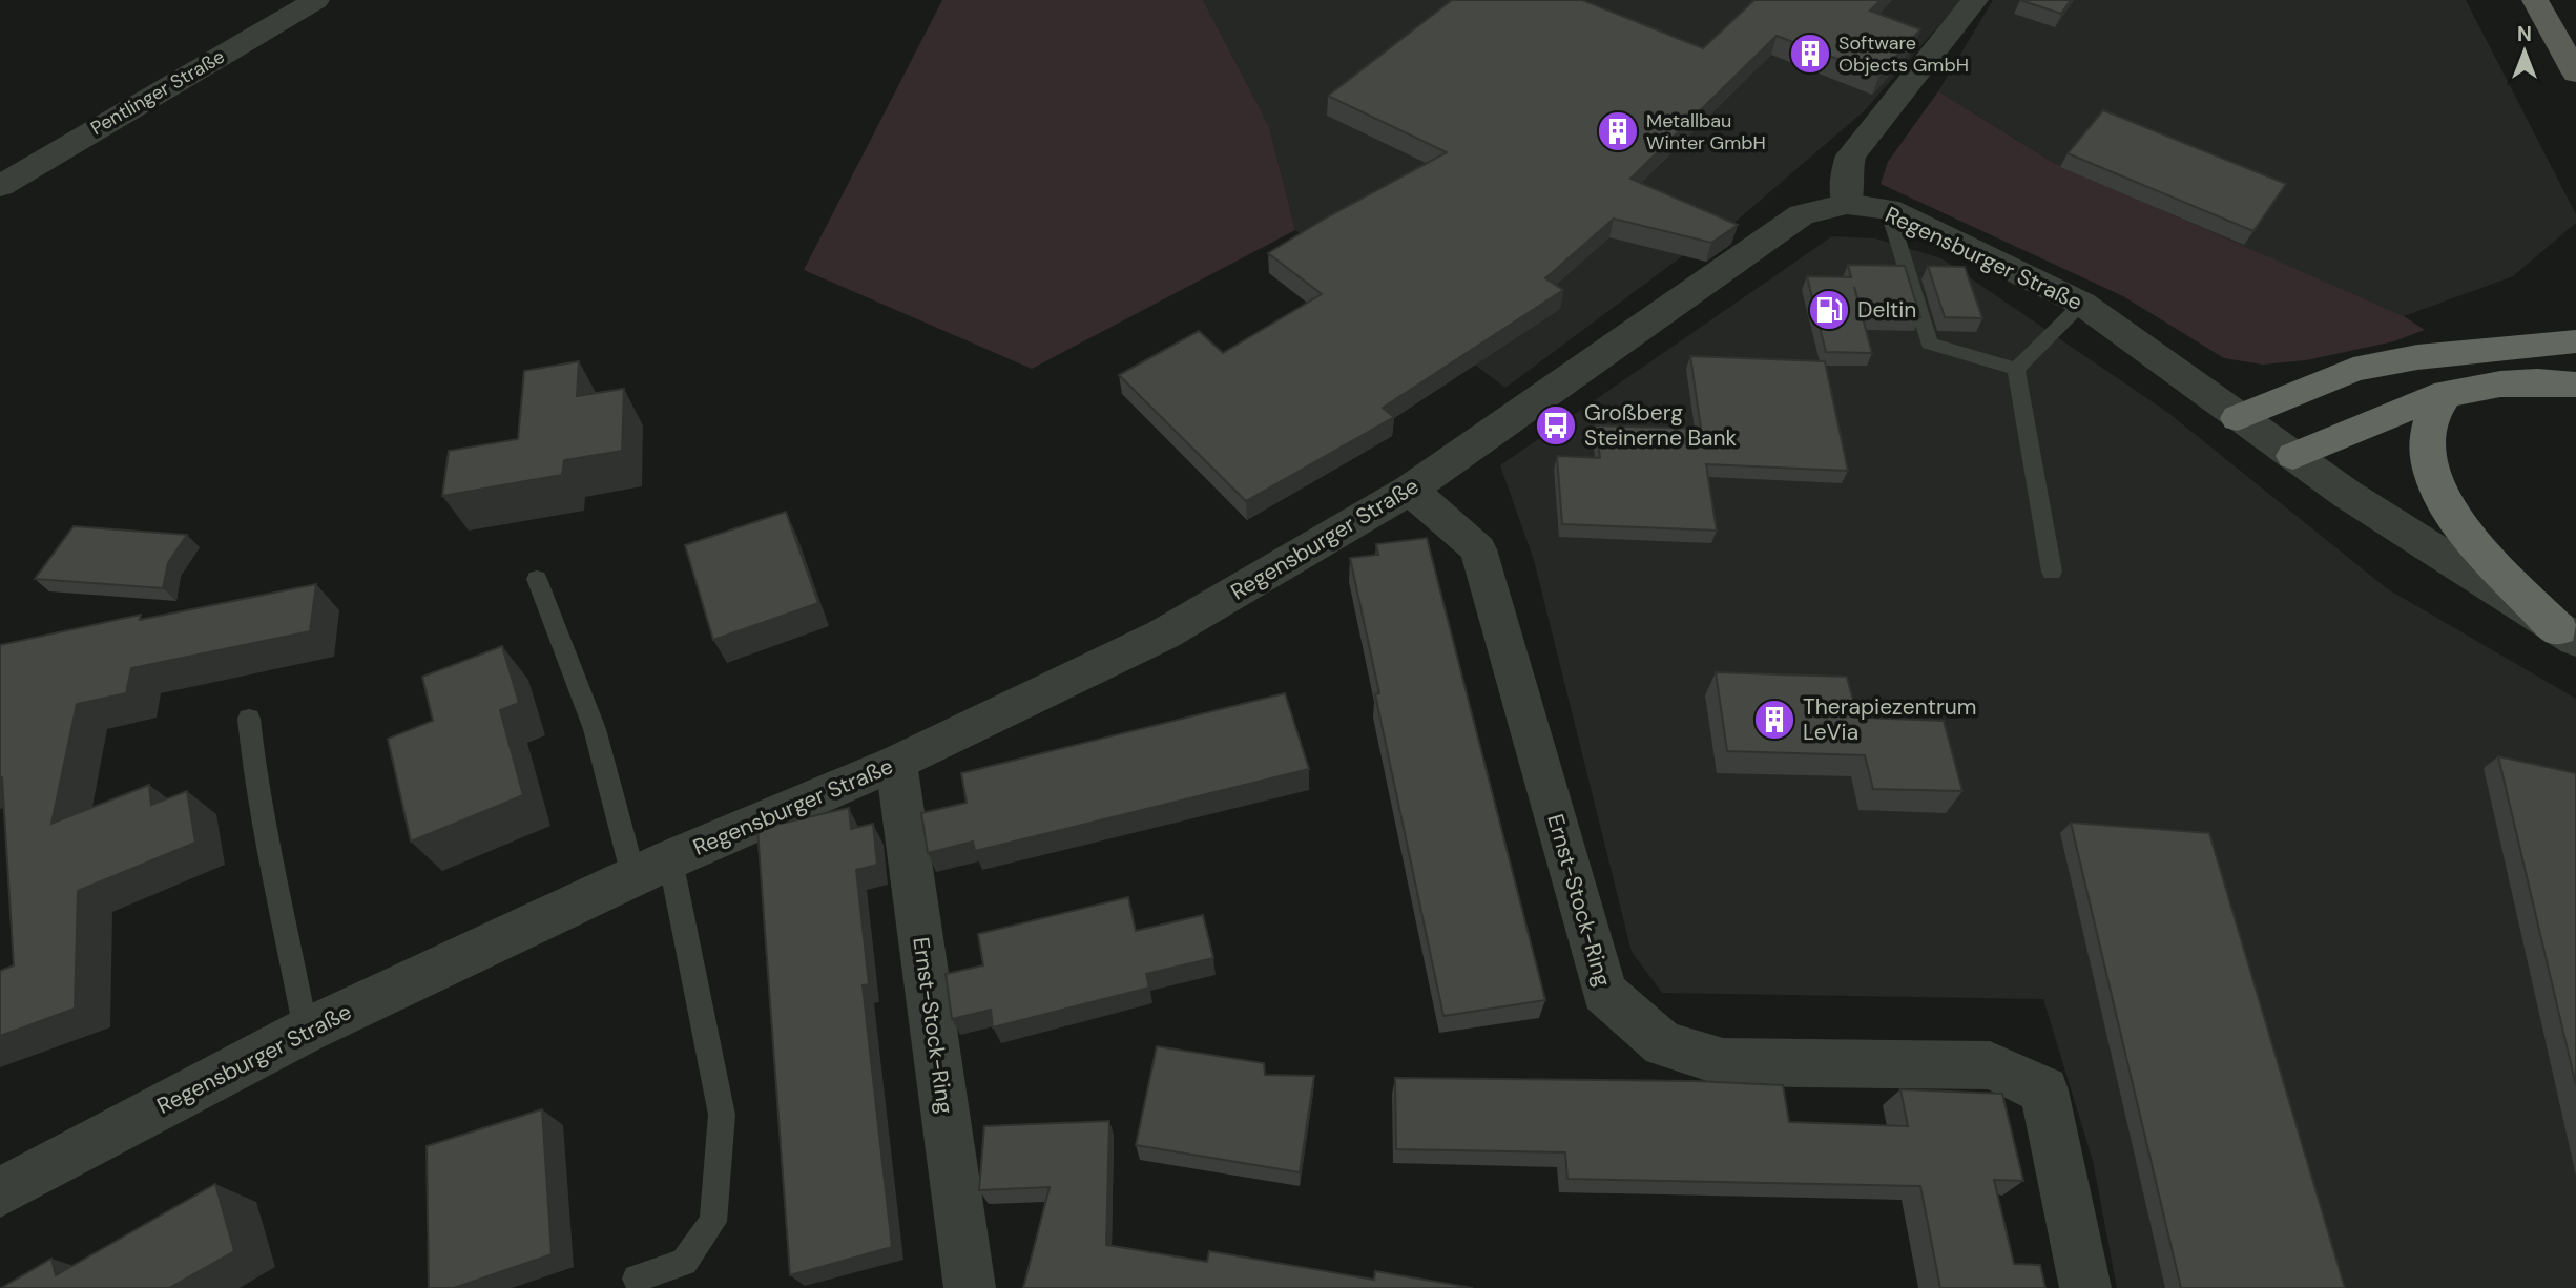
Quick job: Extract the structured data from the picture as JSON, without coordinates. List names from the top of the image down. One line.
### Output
{"streets":{"street":["Pentlinger Straße","Regensburger Straße","Ernst-Stock-Ring"]},"crossings":[["Regensburger Straße","Ernst-Stock-Ring"]],"places":{"building":["Software Objects GmbH","Metallbau Winter GmbH","Therapiezentrum LeVia"],"fuel station":["Deltin"],"bus stop":["Großberg Steinerne Bank"]},"north":"top"}
